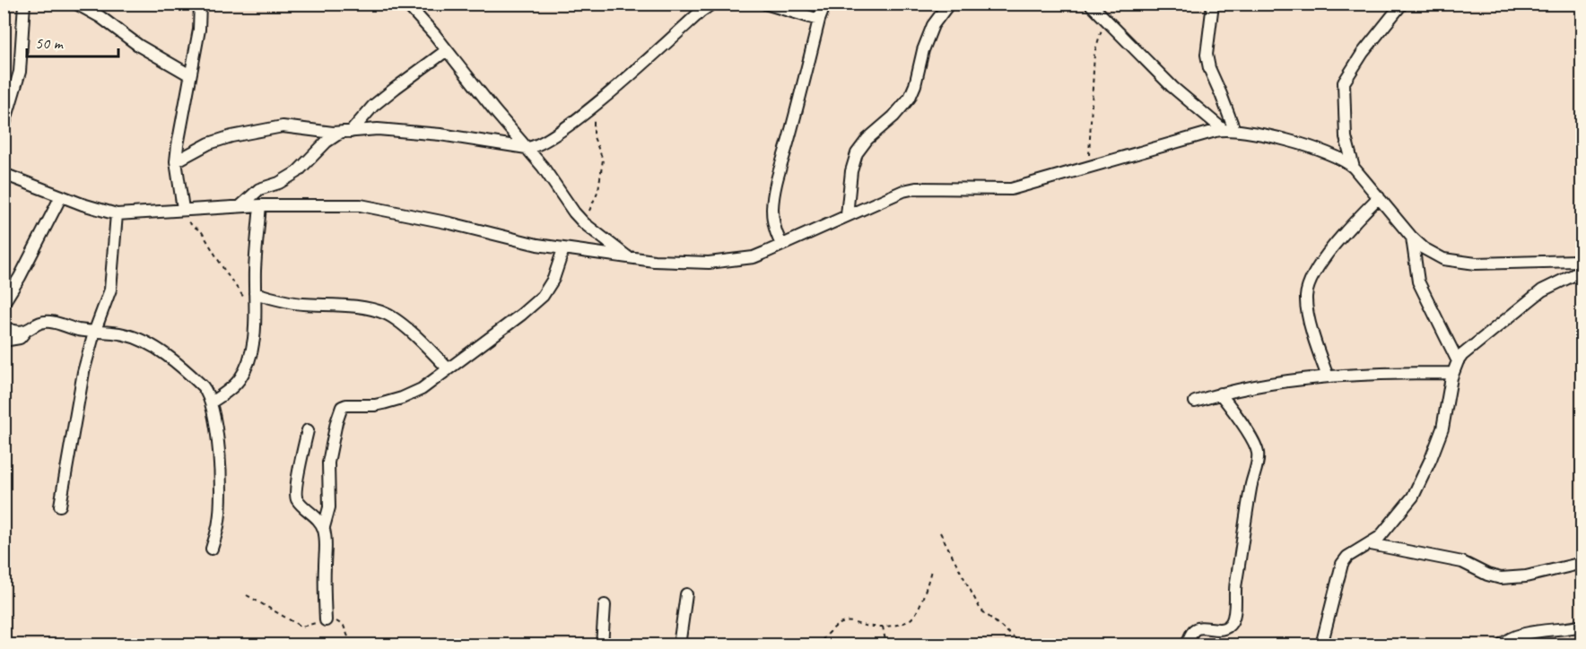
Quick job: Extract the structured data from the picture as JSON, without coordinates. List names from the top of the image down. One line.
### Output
{"scale_bar":"50 m"}
